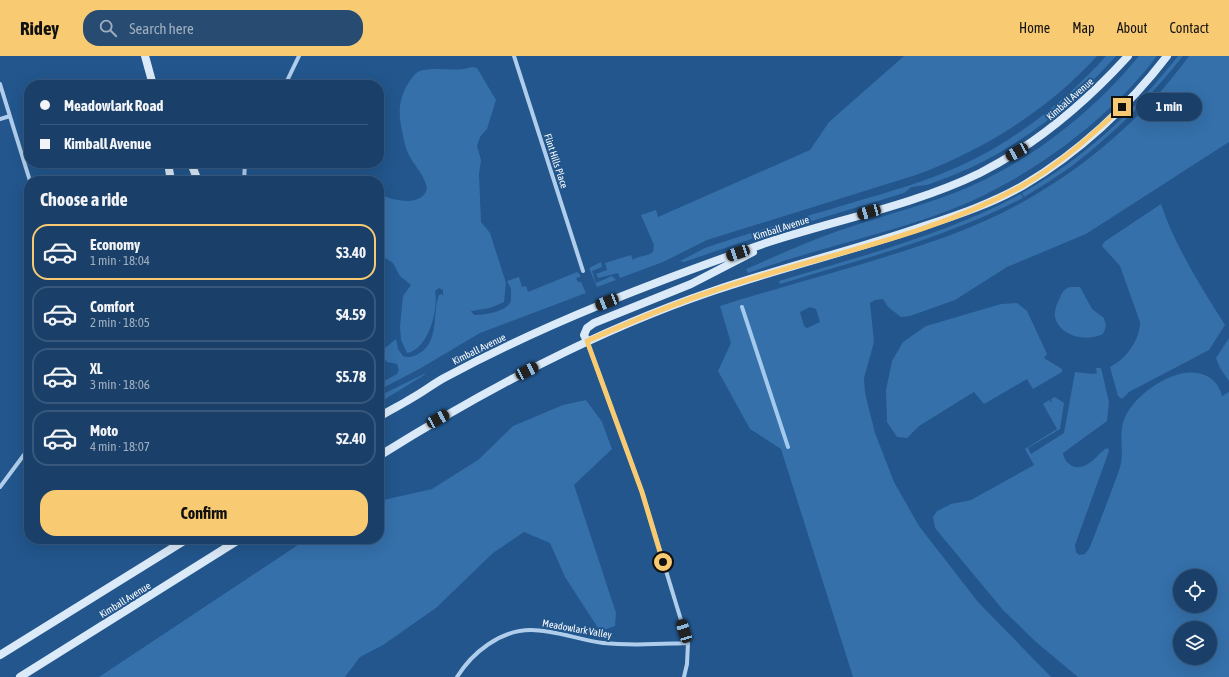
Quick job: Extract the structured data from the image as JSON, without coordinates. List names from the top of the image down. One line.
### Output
{"streets":{"main road":["Kimball Avenue"],"street":["Flint Hills Place","Meadowlark Valley"]},"page":{"header":"Ridey","search":"Search here","nav":["Home","Map","About","Contact"],"banner":["Meadowlark Road","Kimball Avenue"],"bubble":"1 min","heading":"Choose a ride","list":[{"name":"Economy","note":"1 min · 18:04","value":"$3.40"},{"name":"Comfort","note":"2 min · 18:05","value":"$4.59"},{"name":"XL","note":"3 min · 18:06","value":"$5.78"},{"name":"Moto","note":"4 min · 18:07","value":"$2.40"}],"buttons":"Confirm"}}
